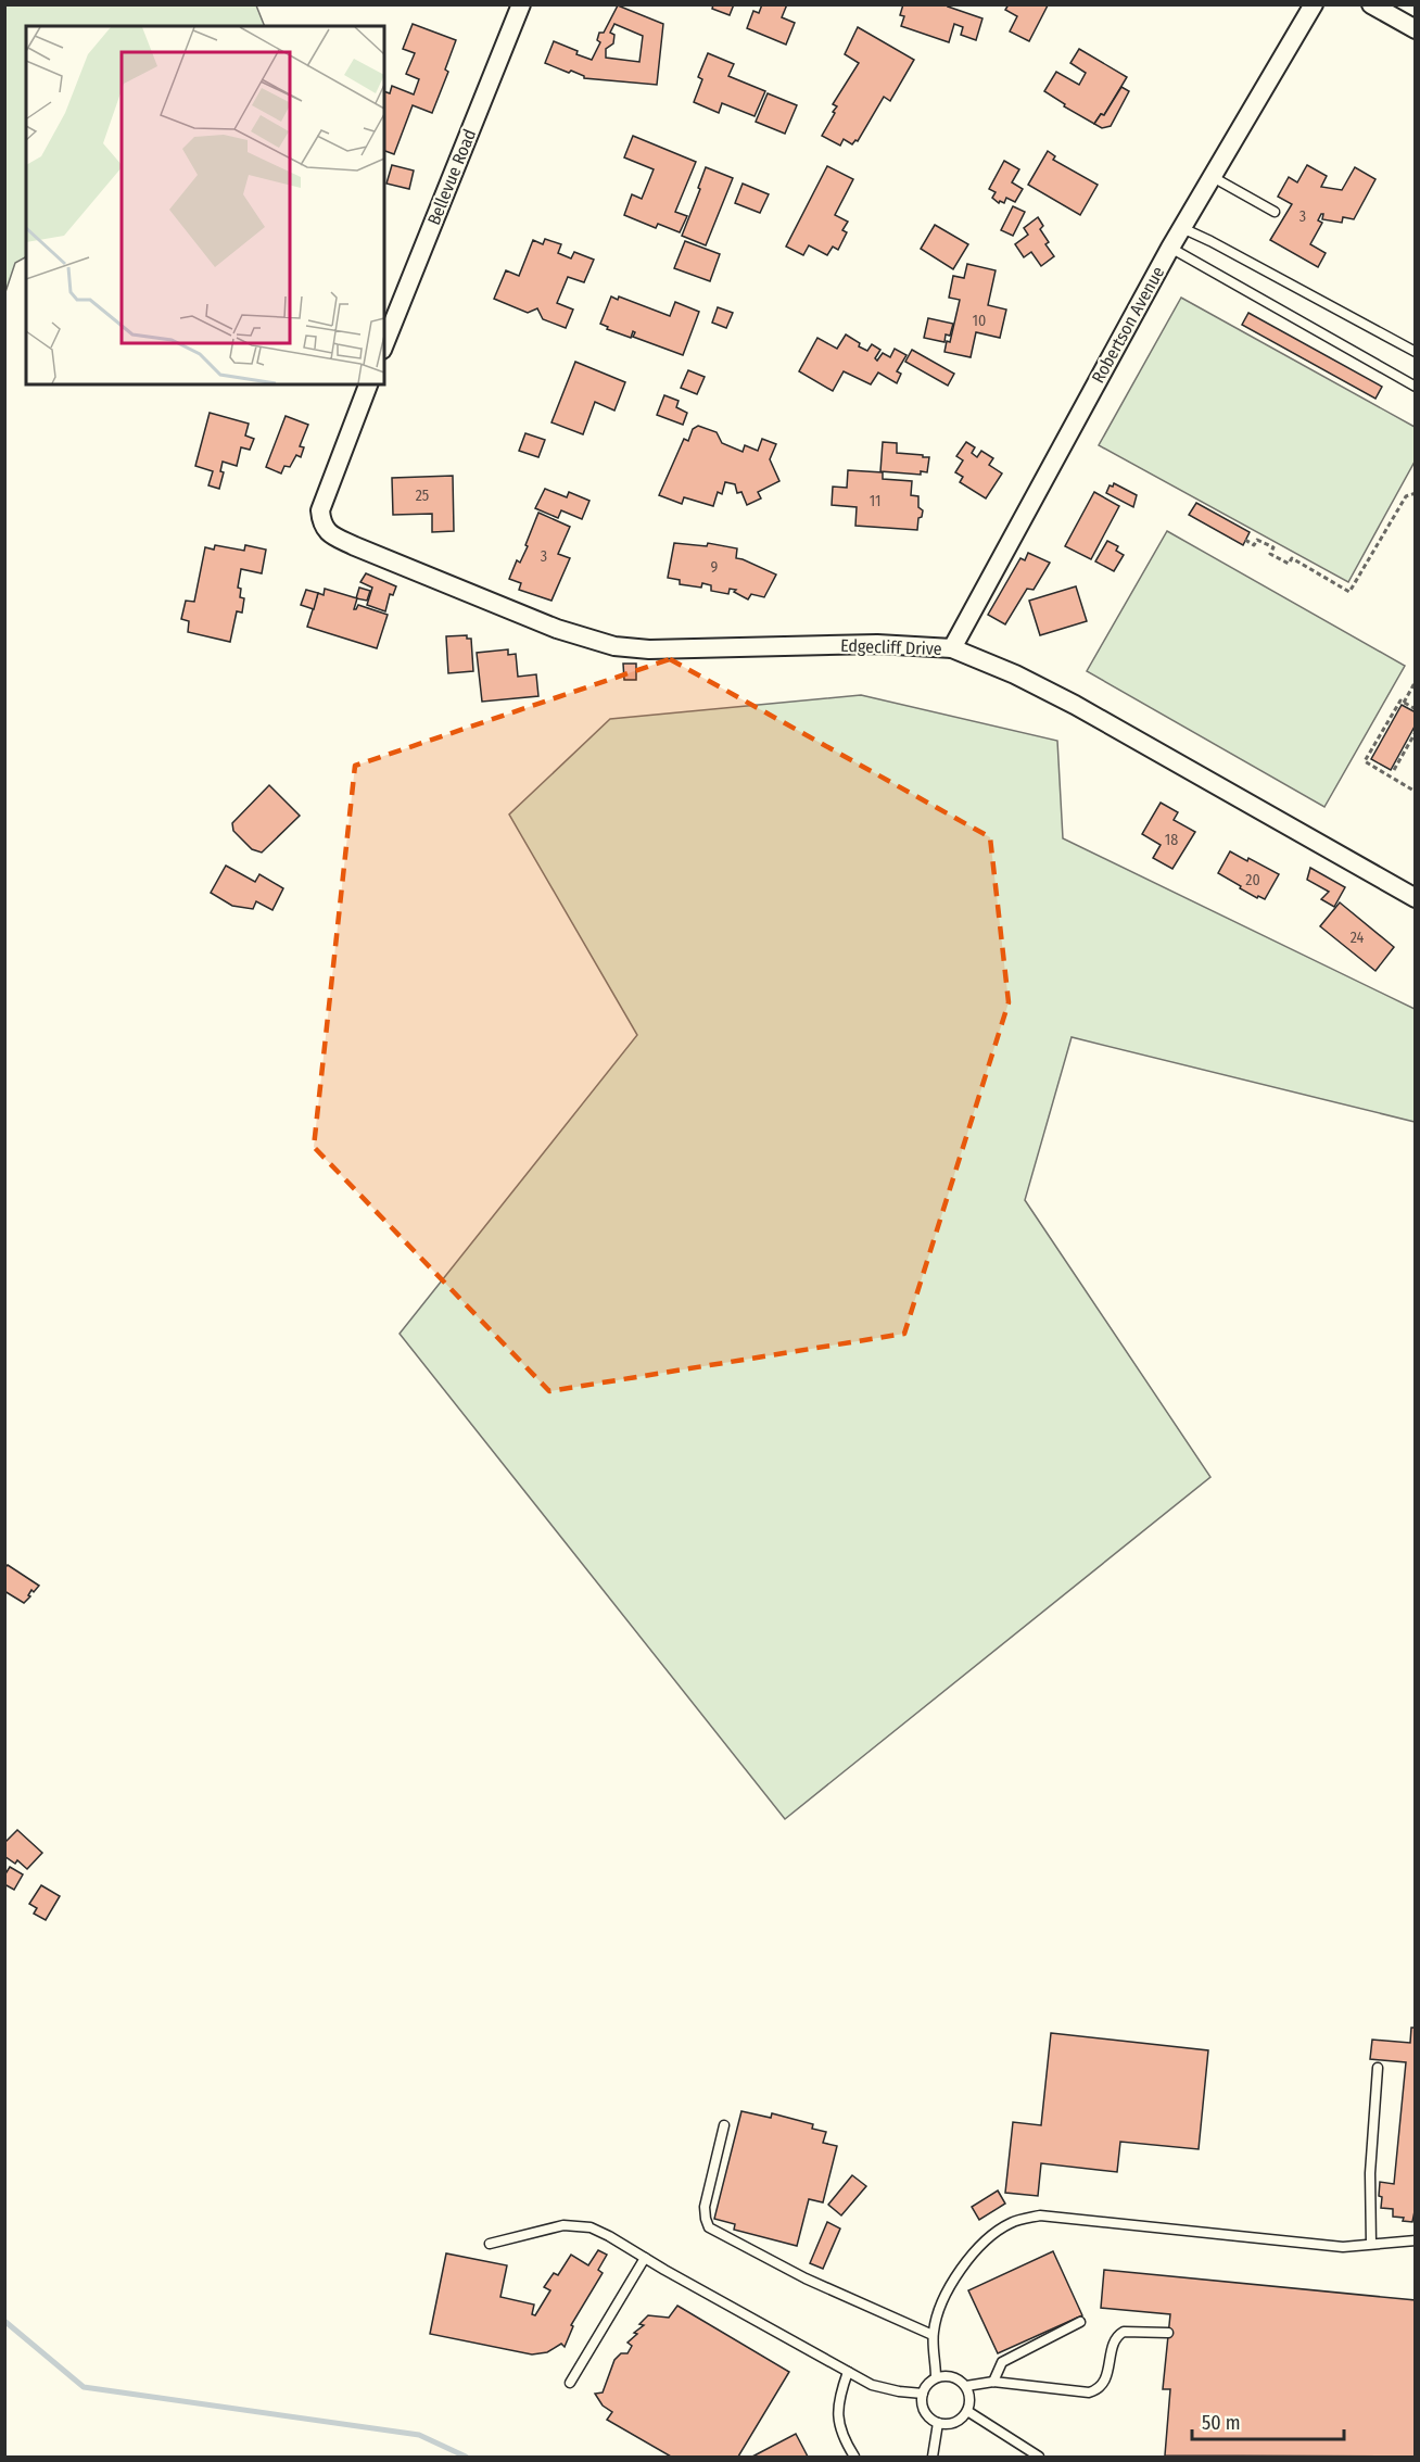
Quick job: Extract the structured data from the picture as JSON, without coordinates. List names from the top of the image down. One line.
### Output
{"streets":{"street":["Bellevue Road","Robertson Avenue","Edgecliff Drive"]},"crossings":[["Robertson Avenue","Edgecliff Drive"]],"house_numbers":["3","10","25","11","3","9","18","20","24"],"scale_bar":"50 m"}
